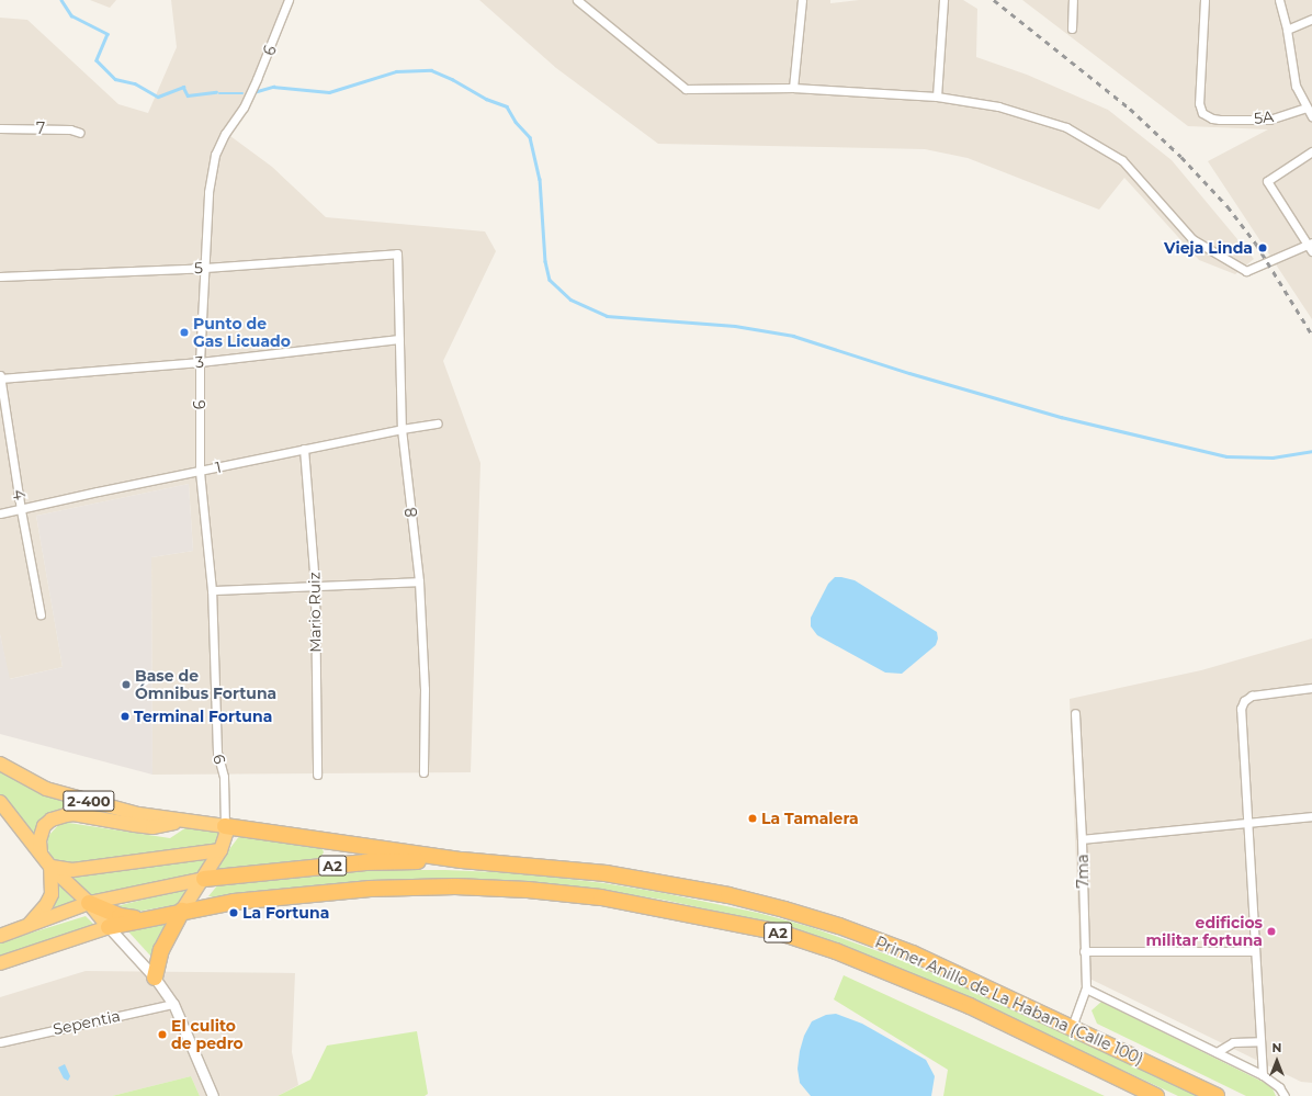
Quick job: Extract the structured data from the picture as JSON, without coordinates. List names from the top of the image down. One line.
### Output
{"streets":{"highway":["2-400","A2","Primer Anillo de La Habana (Calle 100)"],"street":["6","5A","7","5","3","1","4","8","Mario Ruiz","7ma","Sepentia"]},"crossings":[["6","5"],["6","3"],["6","1"],["6","2-400"],["5","8"],["3","4"],["3","8"],["1","4"],["1","8"],["1","Mario Ruiz"],["2-400","A2"],["2-400","Primer Anillo de La Habana (Calle 100)"],["A2","Primer Anillo de La Habana (Calle 100)"],["7ma","Primer Anillo de La Habana (Calle 100)"]],"places":["Vieja Linda","Punto de Gas Licuado","Base de Ómnibus Fortuna","Terminal Fortuna","La Tamalera","La Fortuna","edificios militar fortuna","El culito de pedro"],"north":"top"}
